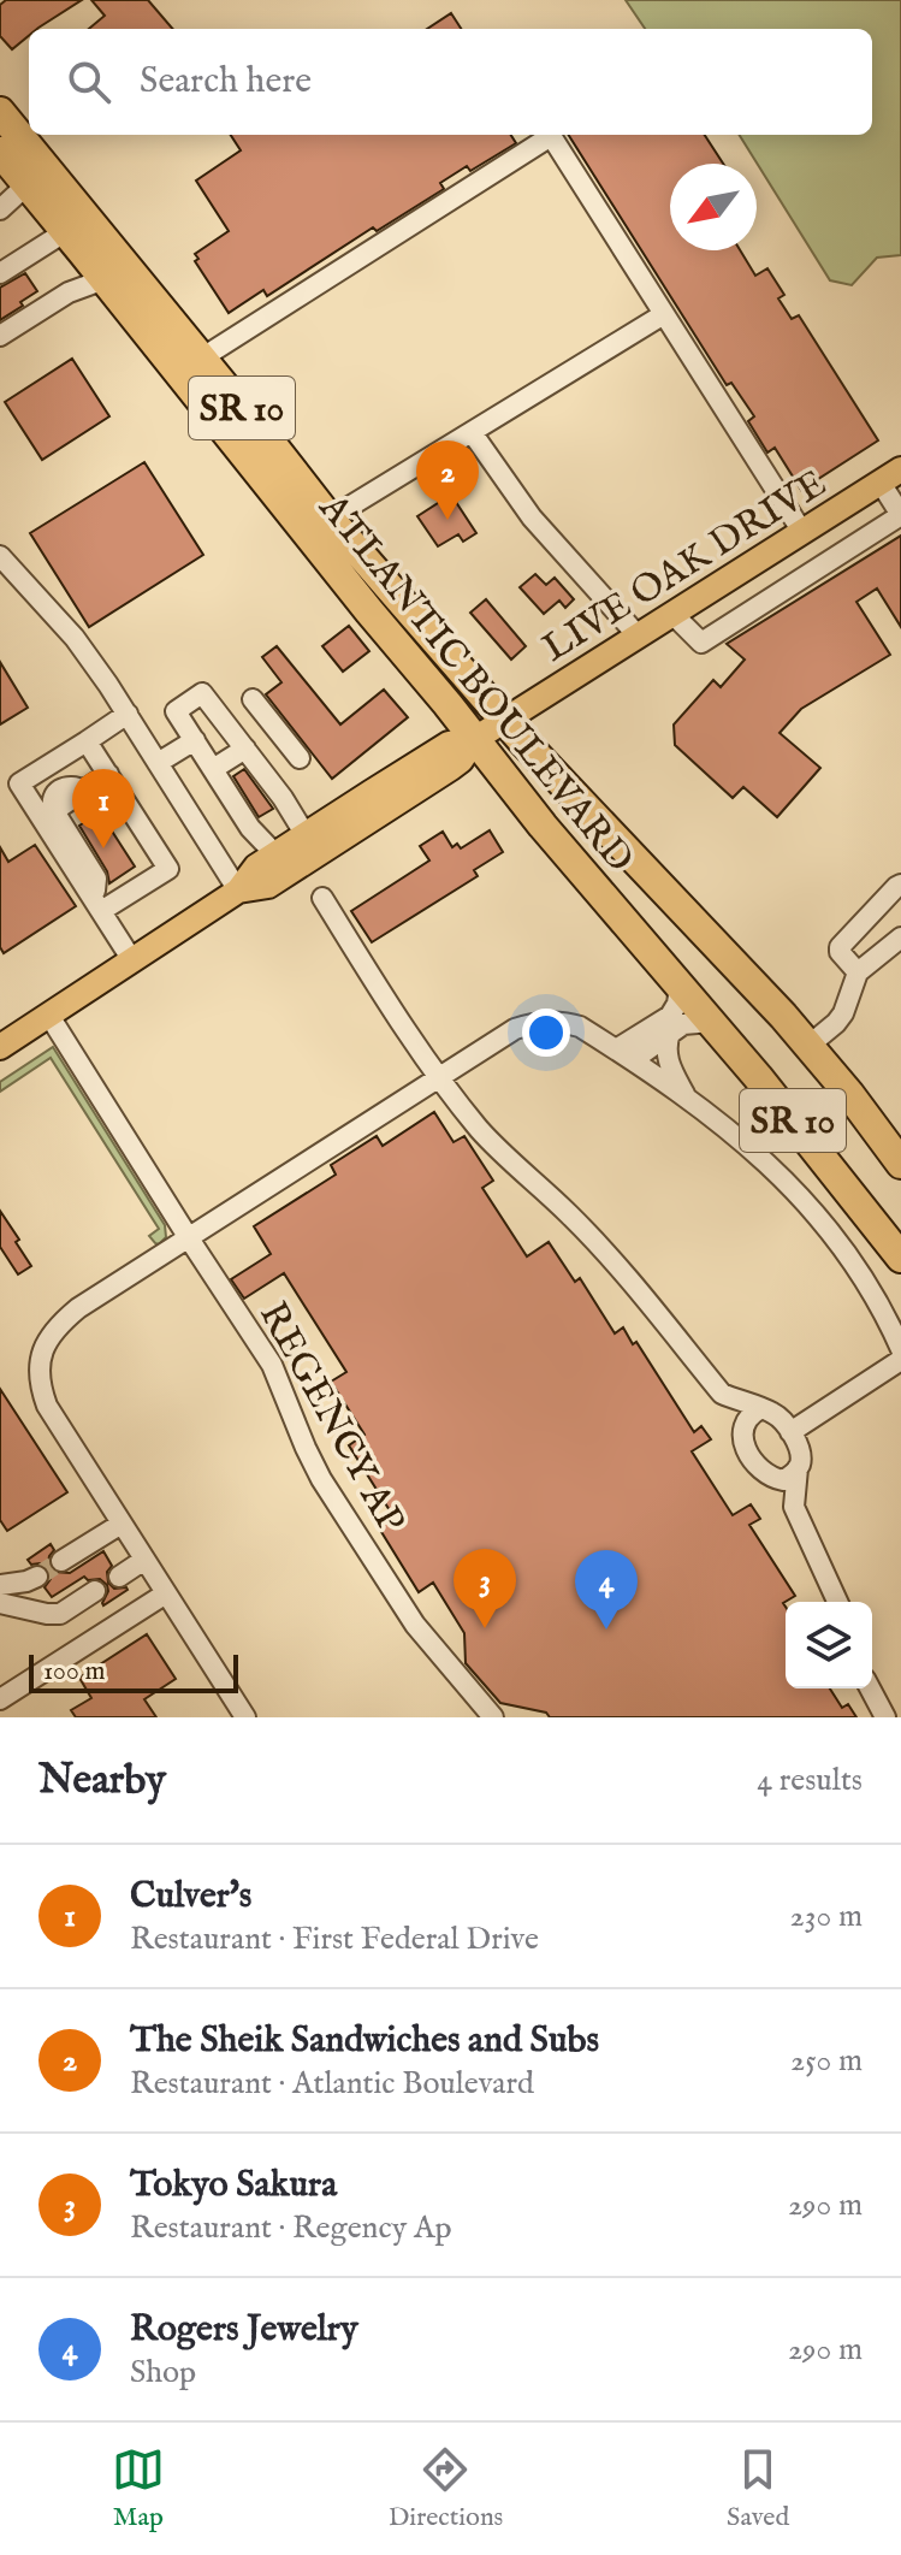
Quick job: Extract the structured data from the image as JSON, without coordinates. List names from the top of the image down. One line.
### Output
{"streets":{"highway":["SR 10","ATLANTIC BOULEVARD"],"main road":["LIVE OAK DRIVE"],"street":["REGENCY AP"]},"crossings":[["LIVE OAK DRIVE","ATLANTIC BOULEVARD"]],"scale_bar":"100 m","north":"bottom left","page":{"search":"Search here","pins":["2","1","3","4"],"scale":"100 m","heading":["Nearby","4 results"],"list":[{"mark":"1","name":"Culver's","note":"Restaurant · First Federal Drive","value":"230 m"},{"mark":"2","name":"The Sheik Sandwiches and Subs","note":"Restaurant · Atlantic Boulevard","value":"250 m"},{"mark":"3","name":"Tokyo Sakura","note":"Restaurant · Regency Ap","value":"290 m"},{"mark":"4","name":"Rogers Jewelry","note":"Shop","value":"290 m"}],"nav":["Map","Directions","Saved"]}}
